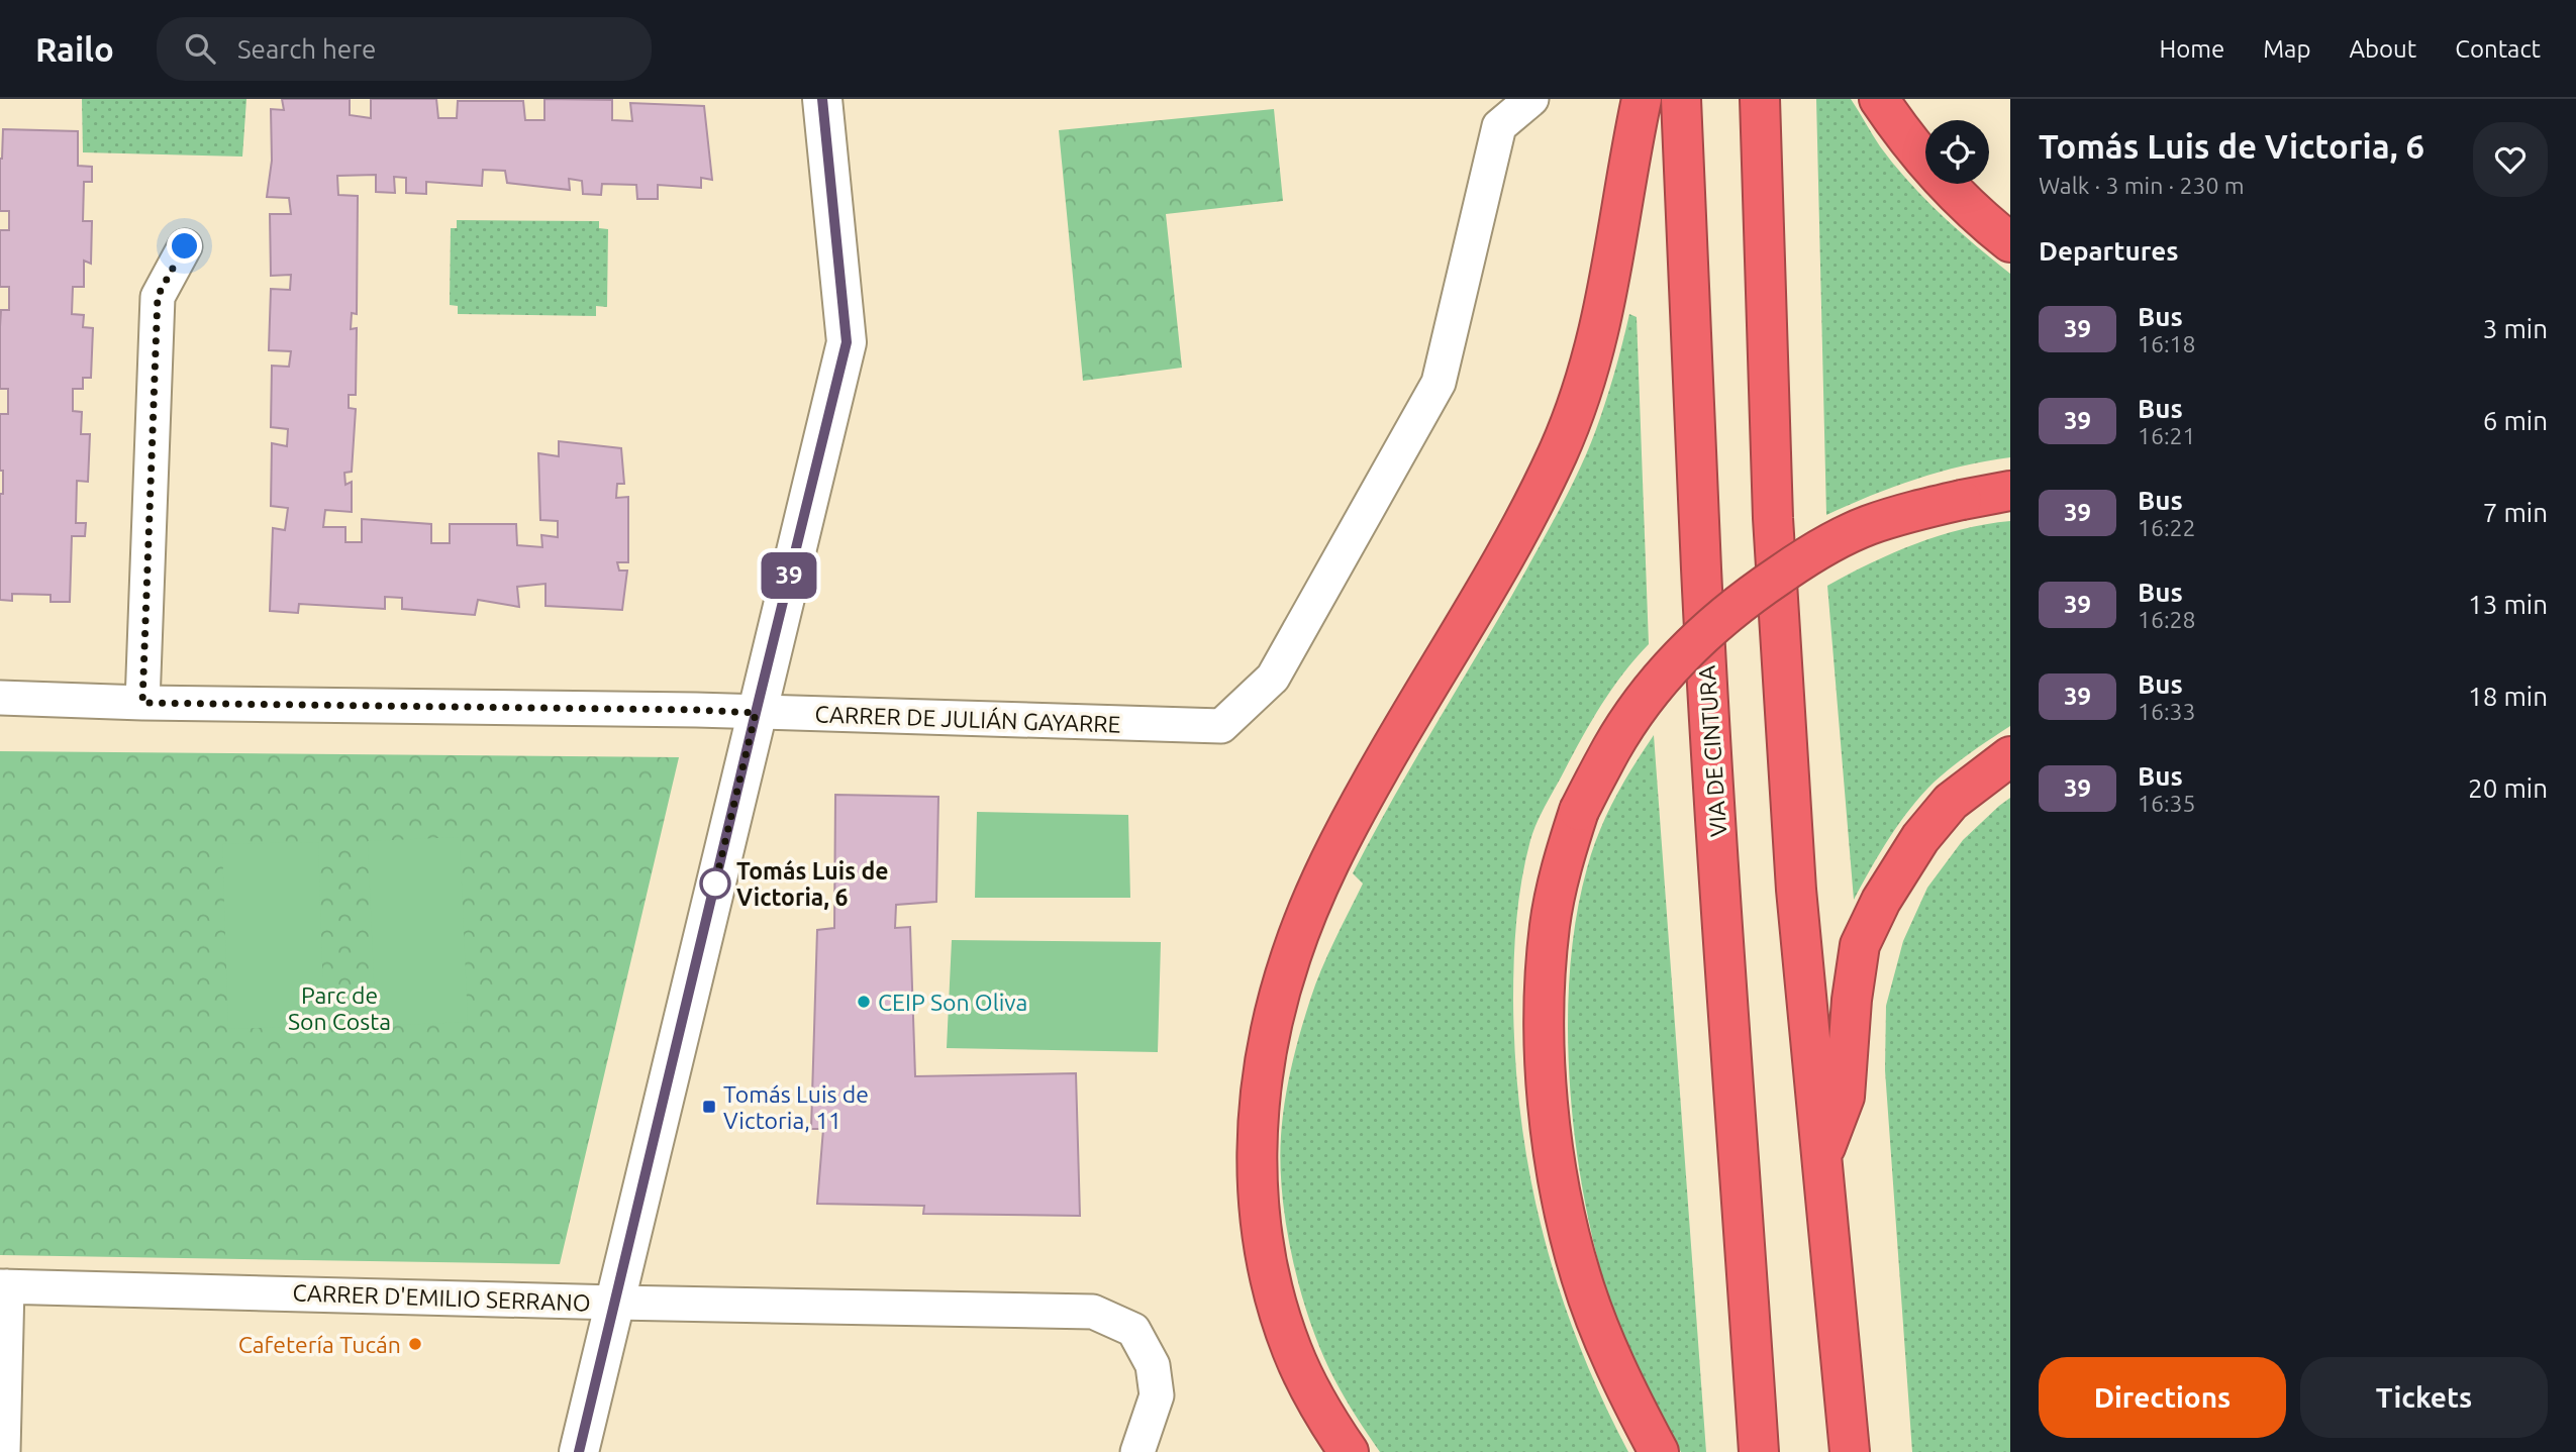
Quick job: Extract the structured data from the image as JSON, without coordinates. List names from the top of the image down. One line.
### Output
{"streets":{"highway":["VIA DE CINTURA"],"street":["CARRER DE JULIÁN GAYARRE","CARRER D'EMILIO SERRANO"]},"parks":["Parc de Son Costa"],"places":{"other":["Tomás Luis de Victoria, 6","CEIP Son Oliva","Cafetería Tucán"],"transit":["Tomás Luis de Victoria, 11"]},"lines":["bus line 39"],"page":{"header":"Railo","search":"Search here","nav":["Home","Map","About","Contact"],"on_map":"39","heading":[["Tomás Luis de Victoria, 6","Walk · 3 min · 230 m"],"Departures"],"list":[{"mark":"39","name":"Bus","note":"16:18","value":"3 min"},{"mark":"39","name":"Bus","note":"16:21","value":"6 min"},{"mark":"39","name":"Bus","note":"16:22","value":"7 min"},{"mark":"39","name":"Bus","note":"16:28","value":"13 min"},{"mark":"39","name":"Bus","note":"16:33","value":"18 min"},{"mark":"39","name":"Bus","note":"16:35","value":"20 min"}],"buttons":["Directions","Tickets"]}}
